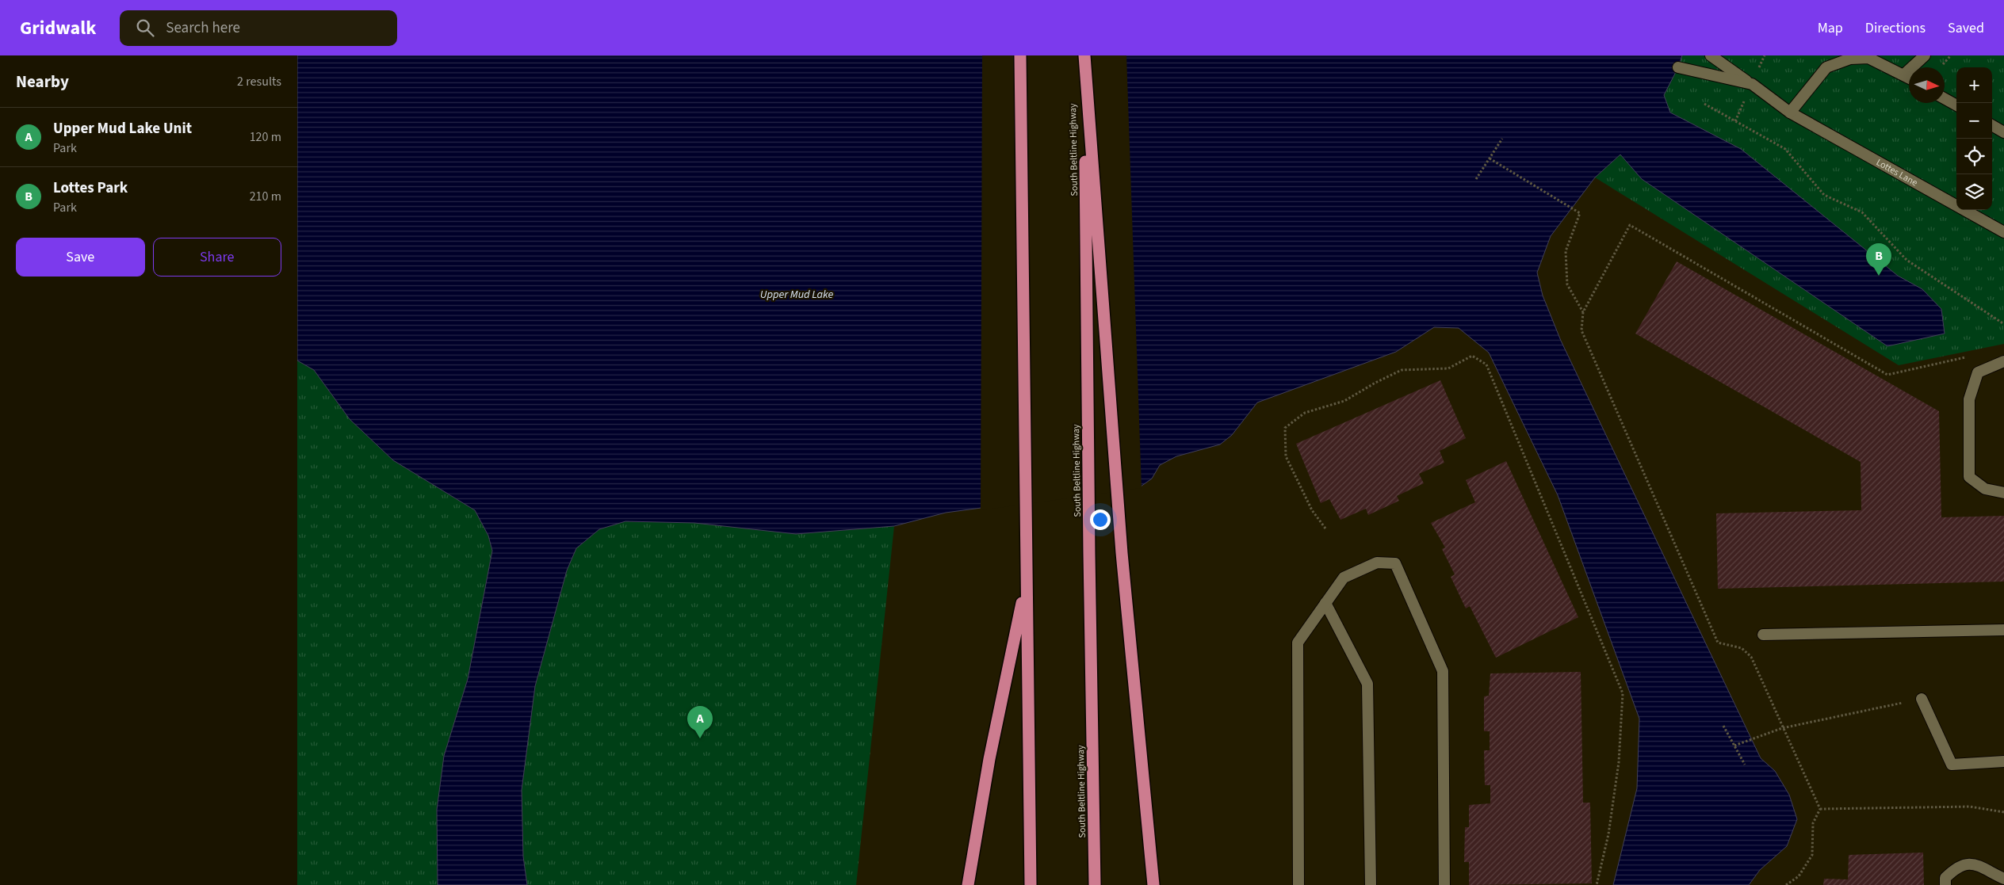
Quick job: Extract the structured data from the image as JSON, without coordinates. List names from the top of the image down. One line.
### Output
{"streets":{"highway":["South Beltline Highway"],"lane":["Lottes Lane"]},"water":["Upper Mud Lake"],"north":"right","page":{"header":"Gridwalk","search":"Search here","nav":["Map","Directions","Saved"],"heading":["Nearby","2 results"],"map_buttons":["+","−"],"list":[{"mark":"A","name":"Upper Mud Lake Unit","note":"Park","value":"120 m"},{"mark":"B","name":"Lottes Park","note":"Park","value":"210 m"}],"buttons":["Save","Share"],"pins":["B","A"]}}
